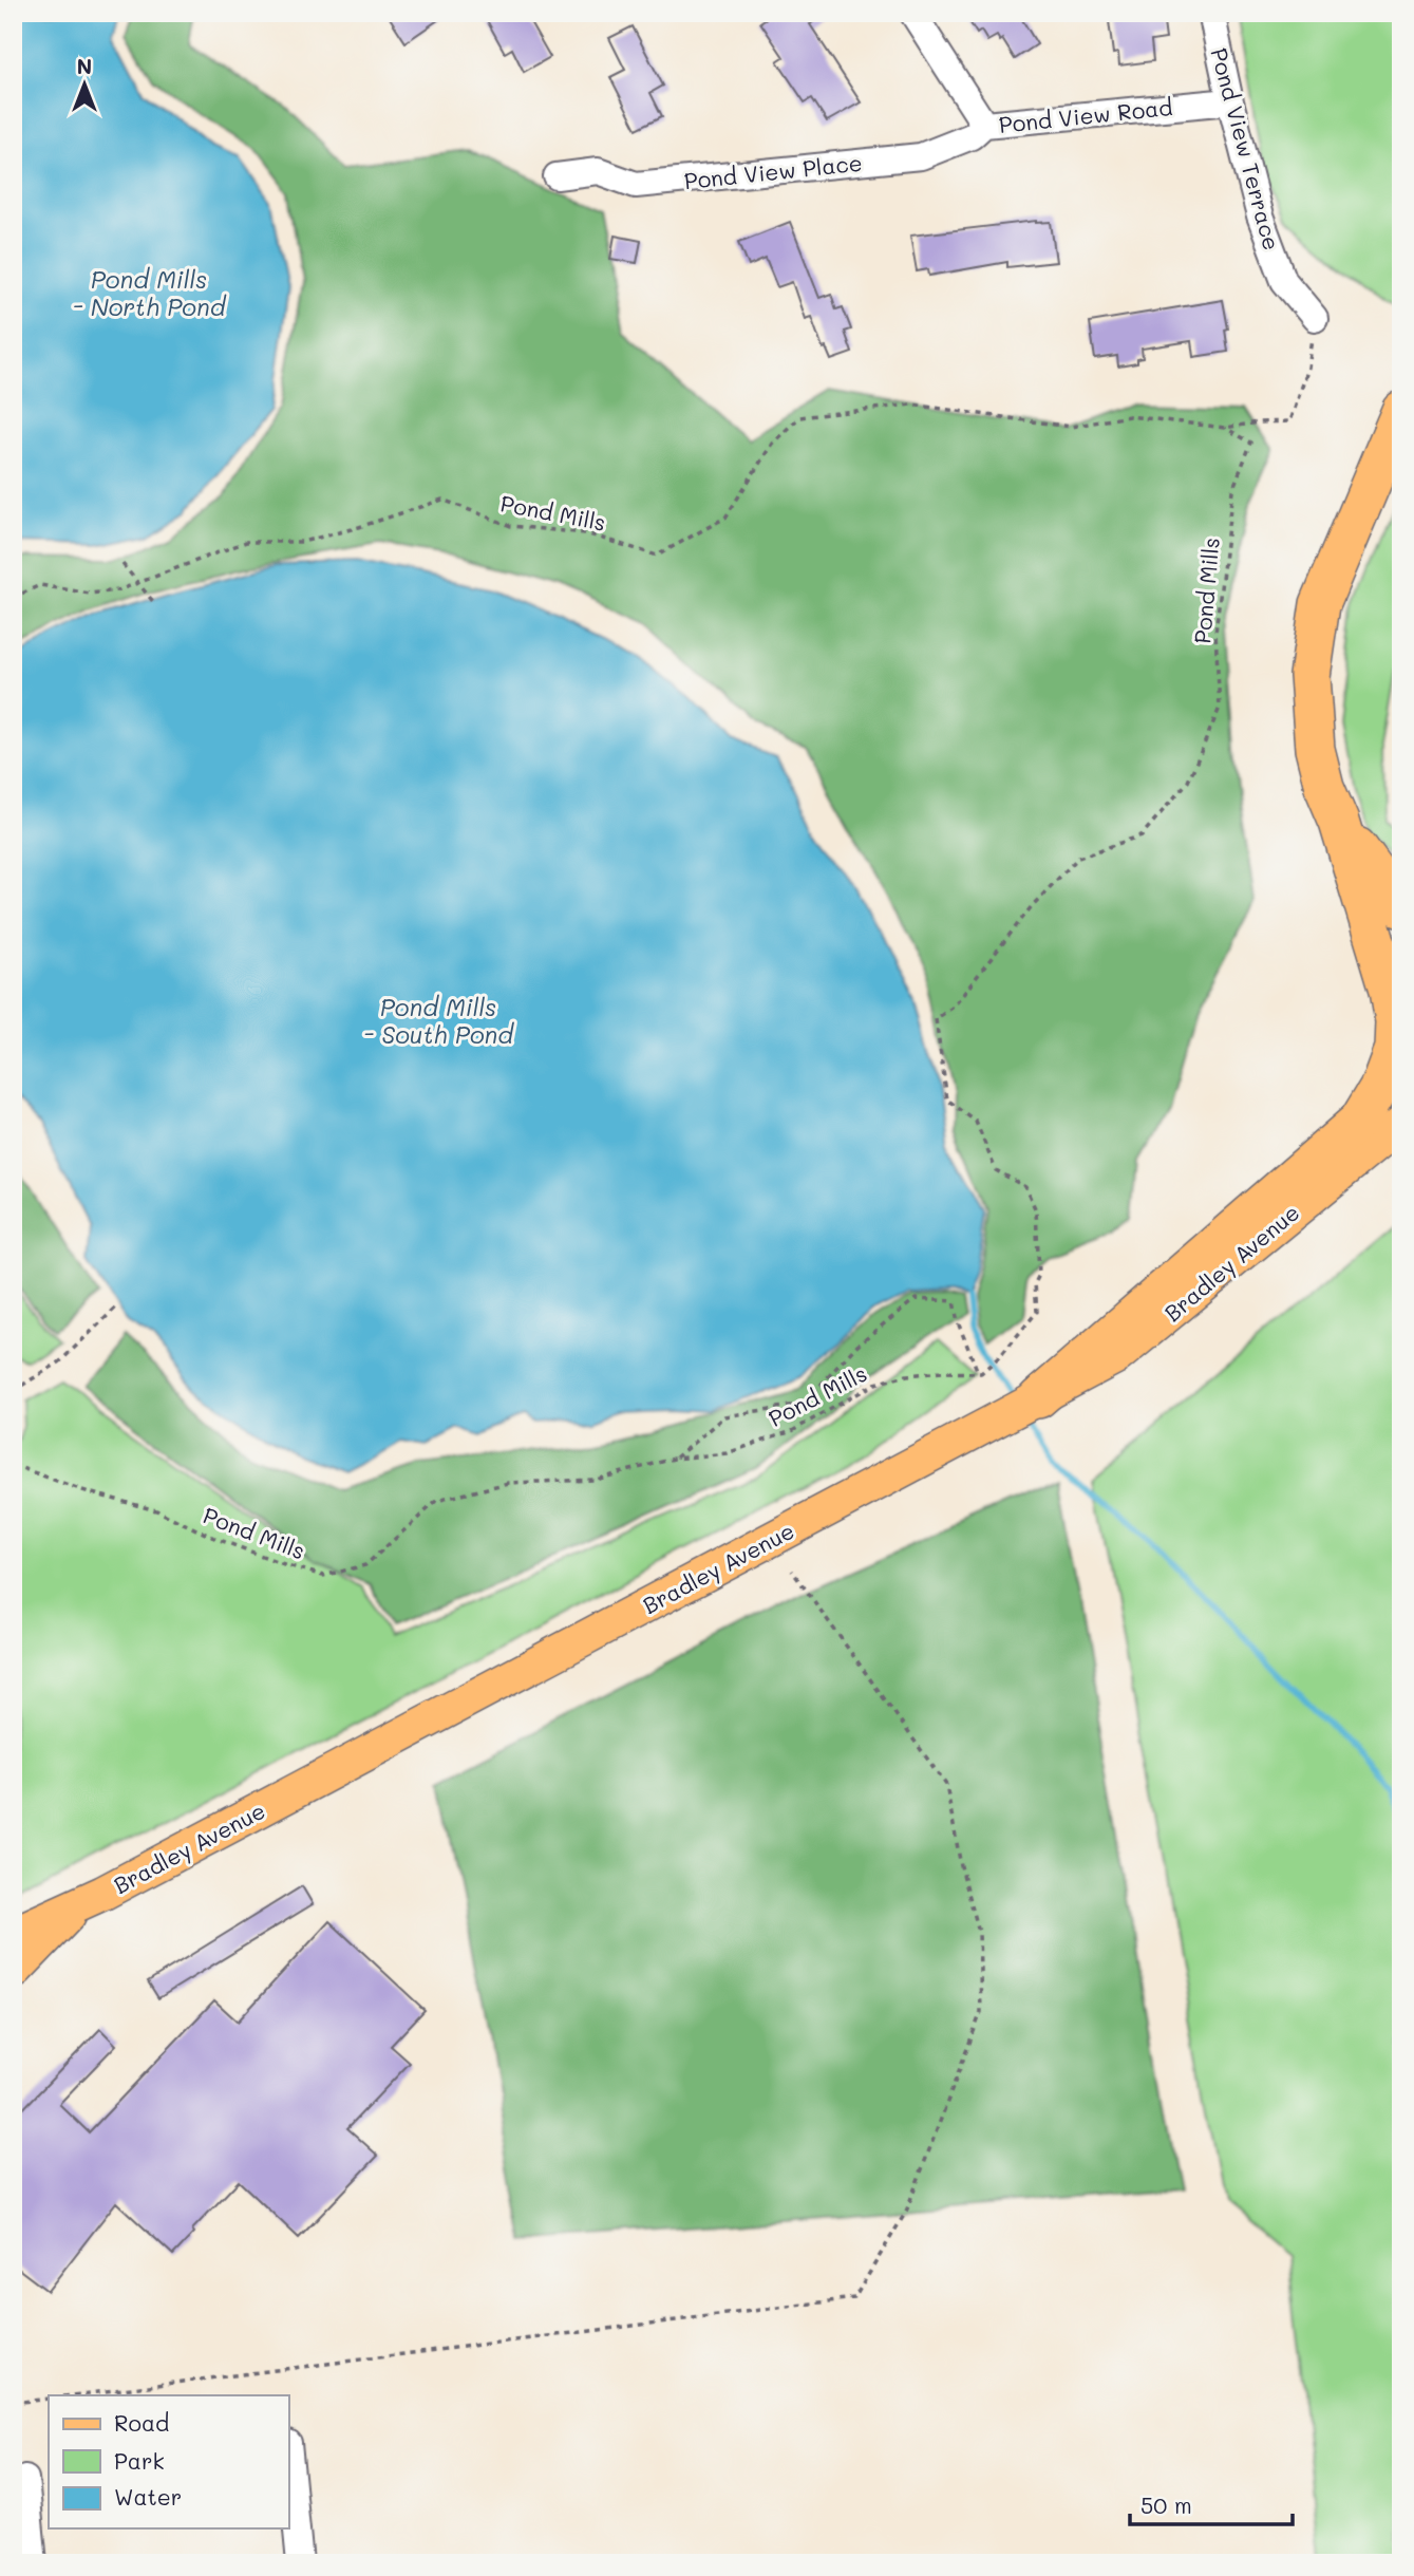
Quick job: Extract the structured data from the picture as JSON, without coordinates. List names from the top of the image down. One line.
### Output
{"streets":{"main road":["Bradley Avenue"],"street":["Pond View Road","Pond View Terrace","Pond View Place"],"path":["Pond Mills"]},"crossings":[["Pond View Road","Pond View Terrace"],["Pond View Road","Pond View Place"],["Pond View Terrace","Pond Mills"]],"water":["Pond Mills - North Pond","Pond Mills - South Pond"],"legend":["Road","Park","Water"],"scale_bar":"50 m","north":"top"}
